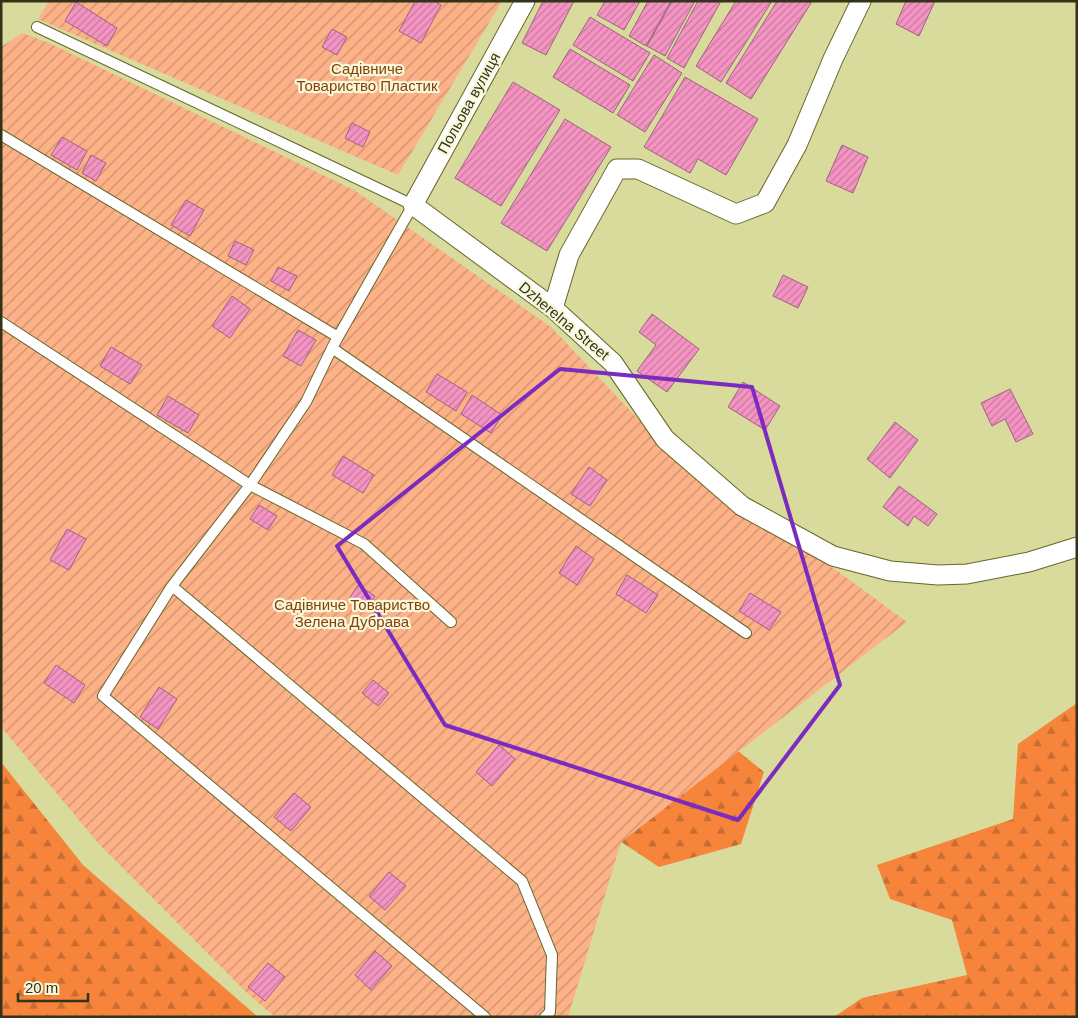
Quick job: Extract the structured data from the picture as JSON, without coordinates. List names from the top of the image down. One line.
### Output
{"streets":{"street":["Польова вулиця","Dzherelna Street"]},"crossings":[["Польова вулиця","Dzherelna Street"]],"parks":["Садівниче Товариство Пластик","Садівниче Товариство Зелена Дубрава"],"scale_bar":"20 m"}
